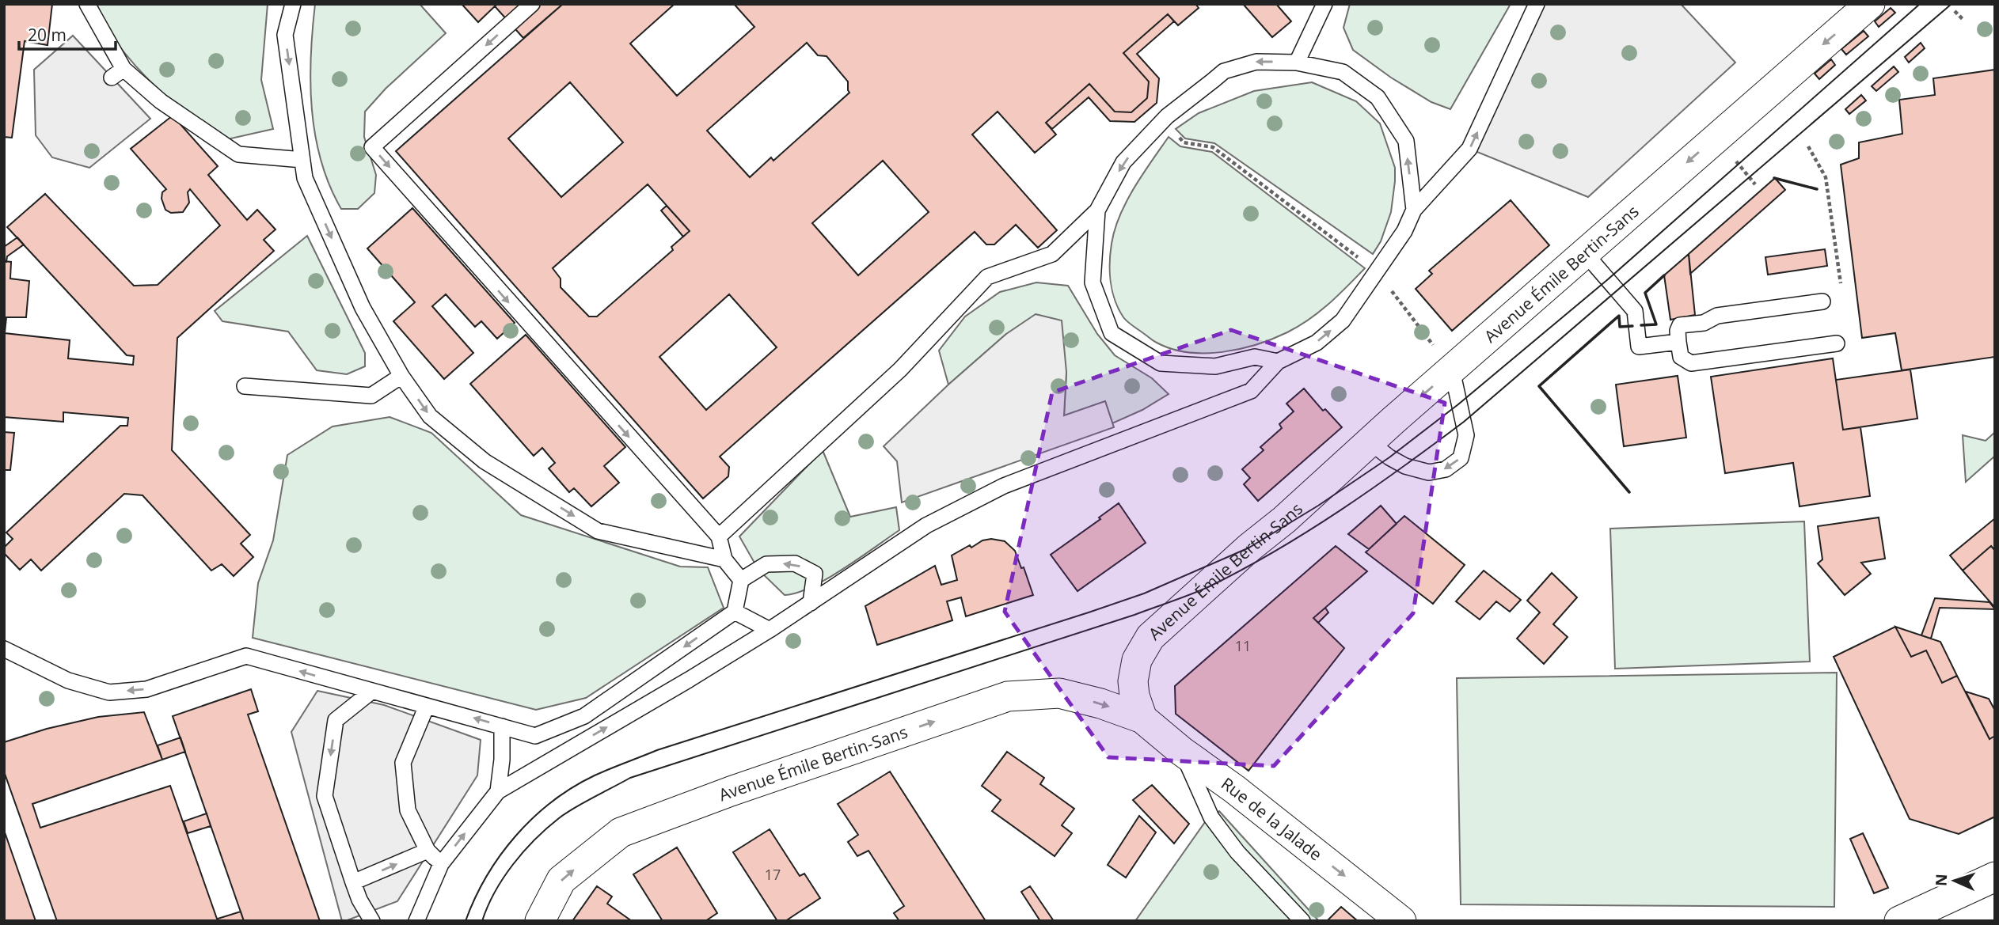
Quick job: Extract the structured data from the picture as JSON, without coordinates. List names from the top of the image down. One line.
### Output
{"streets":{"street":["Avenue Émile Bertin-Sans","Rue de la Jalade"]},"crossings":[["Avenue Émile Bertin-Sans","Rue de la Jalade"]],"one_way":["Rue de la Jalade"],"house_numbers":["11","17"],"scale_bar":"20 m","north":"left"}
